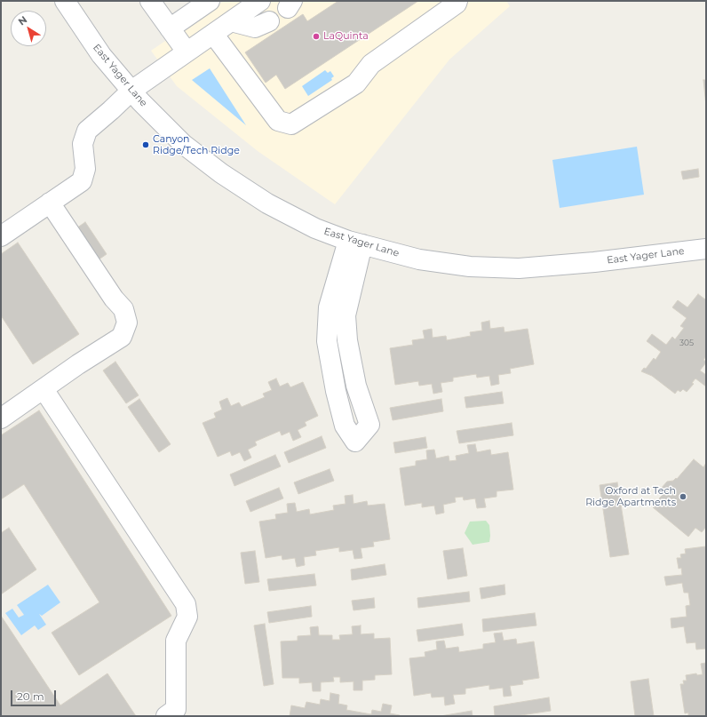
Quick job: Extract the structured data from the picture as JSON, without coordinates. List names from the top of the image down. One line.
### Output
{"streets":{"street":["East Yager Lane"]},"places":["LaQuinta","Canyon Ridge/Tech Ridge","Oxford at Tech Ridge Apartments"],"house_numbers":["305"],"scale_bar":"20 m","north":"top left"}
